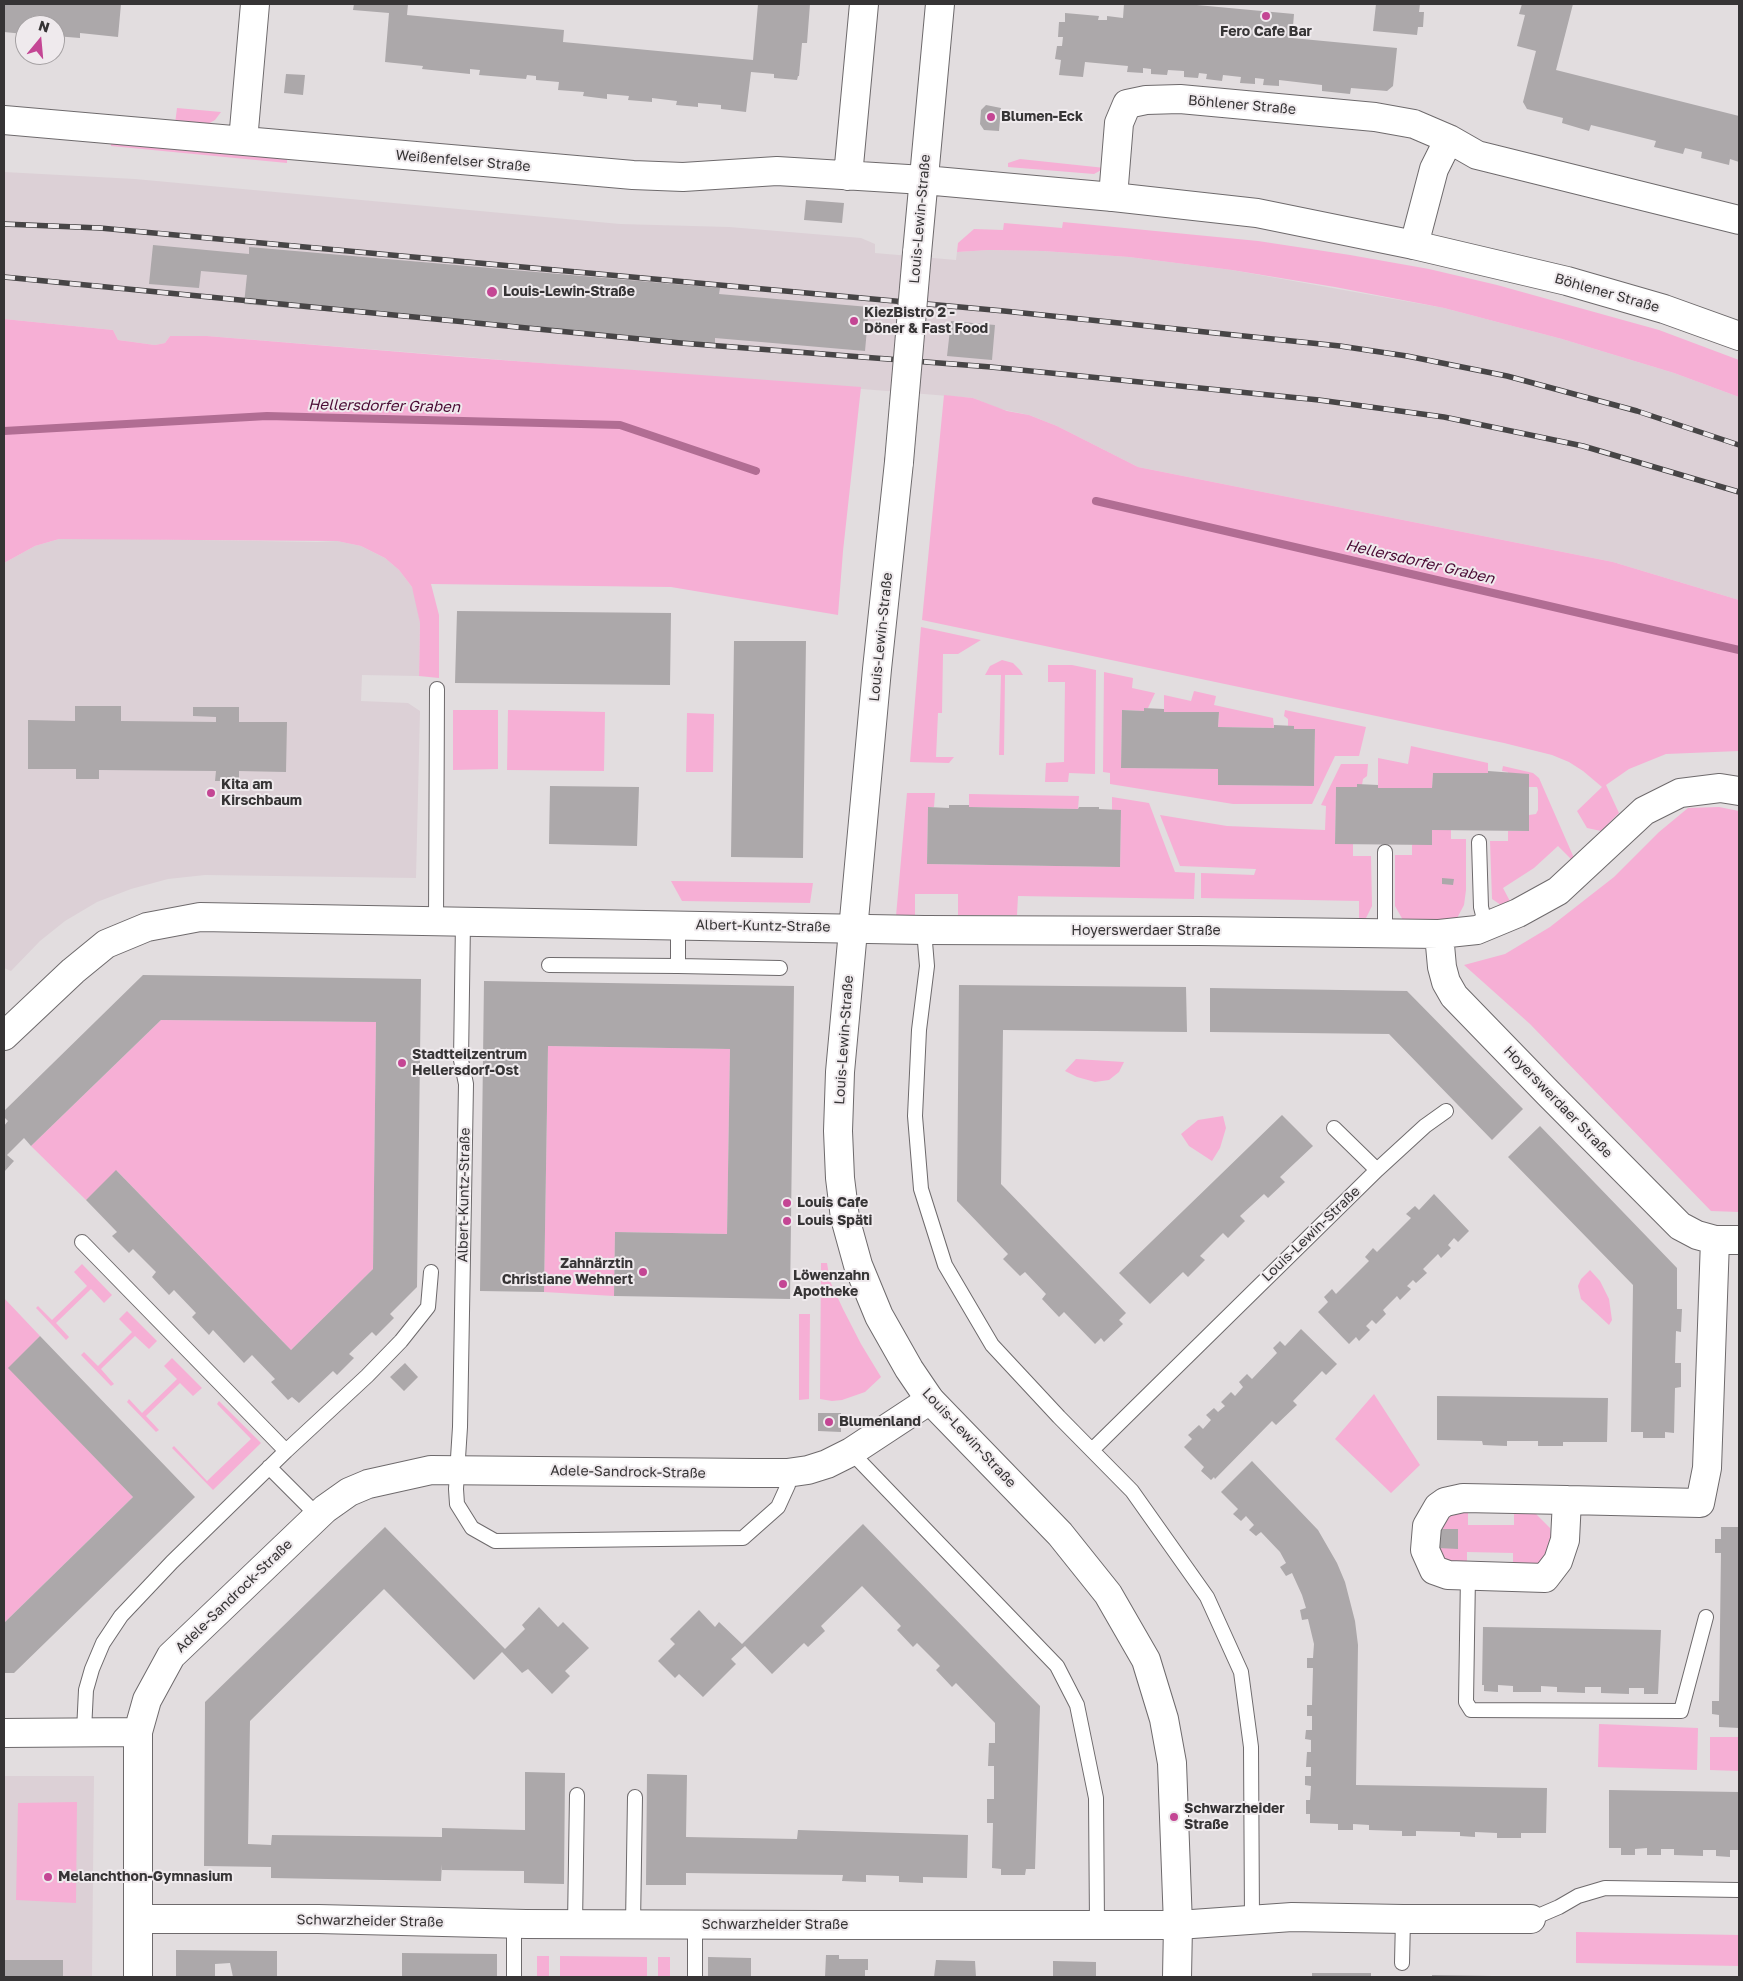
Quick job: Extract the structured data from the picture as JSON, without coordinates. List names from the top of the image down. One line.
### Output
{"streets":{"street":["Böhlener Straße","Weißenfelser Straße","Louis-Lewin-Straße","Albert-Kuntz-Straße","Hoyerswerdaer Straße","Adele-Sandrock-Straße","Schwarzheider Straße"]},"crossings":[["Böhlener Straße","Weißenfelser Straße"],["Böhlener Straße","Louis-Lewin-Straße"],["Weißenfelser Straße","Louis-Lewin-Straße"],["Louis-Lewin-Straße","Albert-Kuntz-Straße"],["Louis-Lewin-Straße","Hoyerswerdaer Straße"],["Louis-Lewin-Straße","Adele-Sandrock-Straße"],["Louis-Lewin-Straße","Schwarzheider Straße"],["Albert-Kuntz-Straße","Hoyerswerdaer Straße"],["Albert-Kuntz-Straße","Adele-Sandrock-Straße"],["Adele-Sandrock-Straße","Schwarzheider Straße"]],"water":["Hellersdorfer Graben"],"places":["Fero Cafe Bar","Blumen-Eck","Louis-Lewin-Straße","KiezBistro 2 - Döner & Fast Food","Kita am Kirschbaum","Stadtteilzentrum Hellersdorf-Ost","Louis Cafe","Louis Späti","Zahnärztin Christiane Wehnert","Löwenzahn Apotheke","Blumenland","Schwarzheider Straße","Melanchthon-Gymnasium"],"north":"top"}
